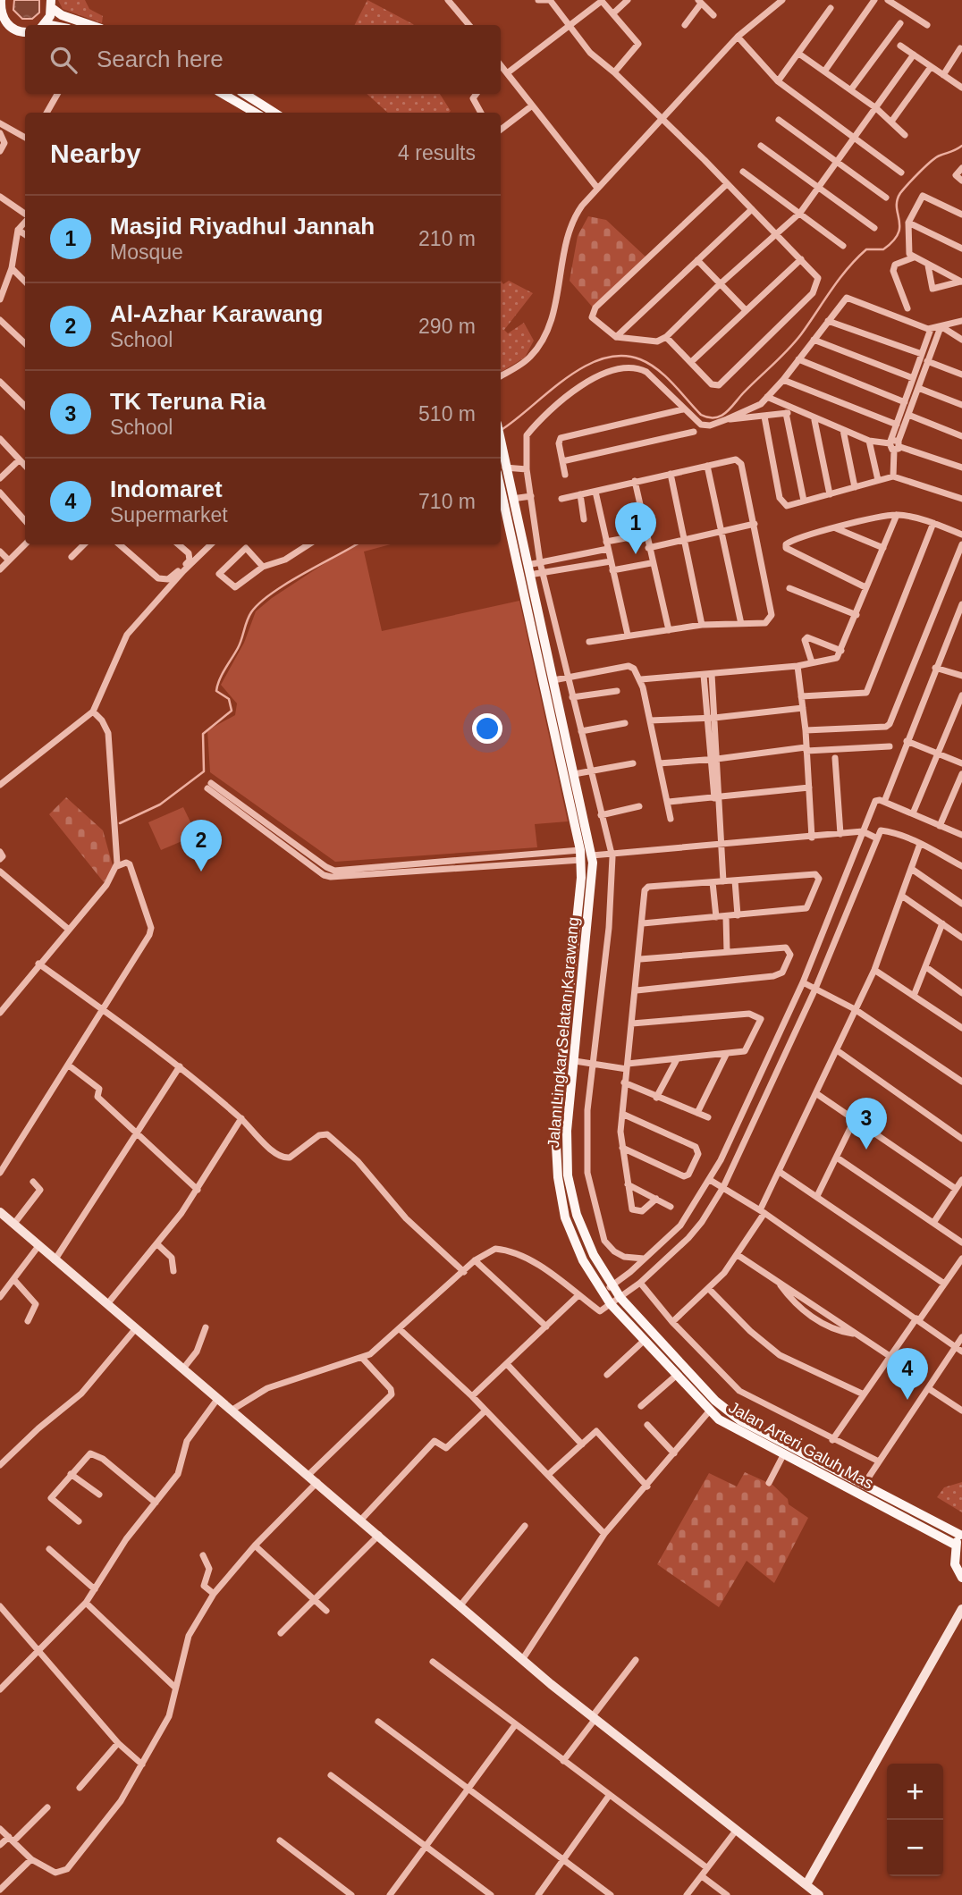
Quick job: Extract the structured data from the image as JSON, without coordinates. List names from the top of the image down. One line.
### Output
{"streets":{"main road":["Jalan Lingkar Selatan Karawang","Jalan Arteri Galuh Mas"]},"crossings":[["Jalan Lingkar Selatan Karawang","Jalan Arteri Galuh Mas"]],"page":{"search":"Search here","heading":["Nearby","4 results"],"list":[{"mark":"1","name":"Masjid Riyadhul Jannah","note":"Mosque","value":"210 m"},{"mark":"2","name":"Al-Azhar Karawang","note":"School","value":"290 m"},{"mark":"3","name":"TK Teruna Ria","note":"School","value":"510 m"},{"mark":"4","name":"Indomaret","note":"Supermarket","value":"710 m"}],"pins":["1","2","3","4"],"map_buttons":["+","−"]}}
